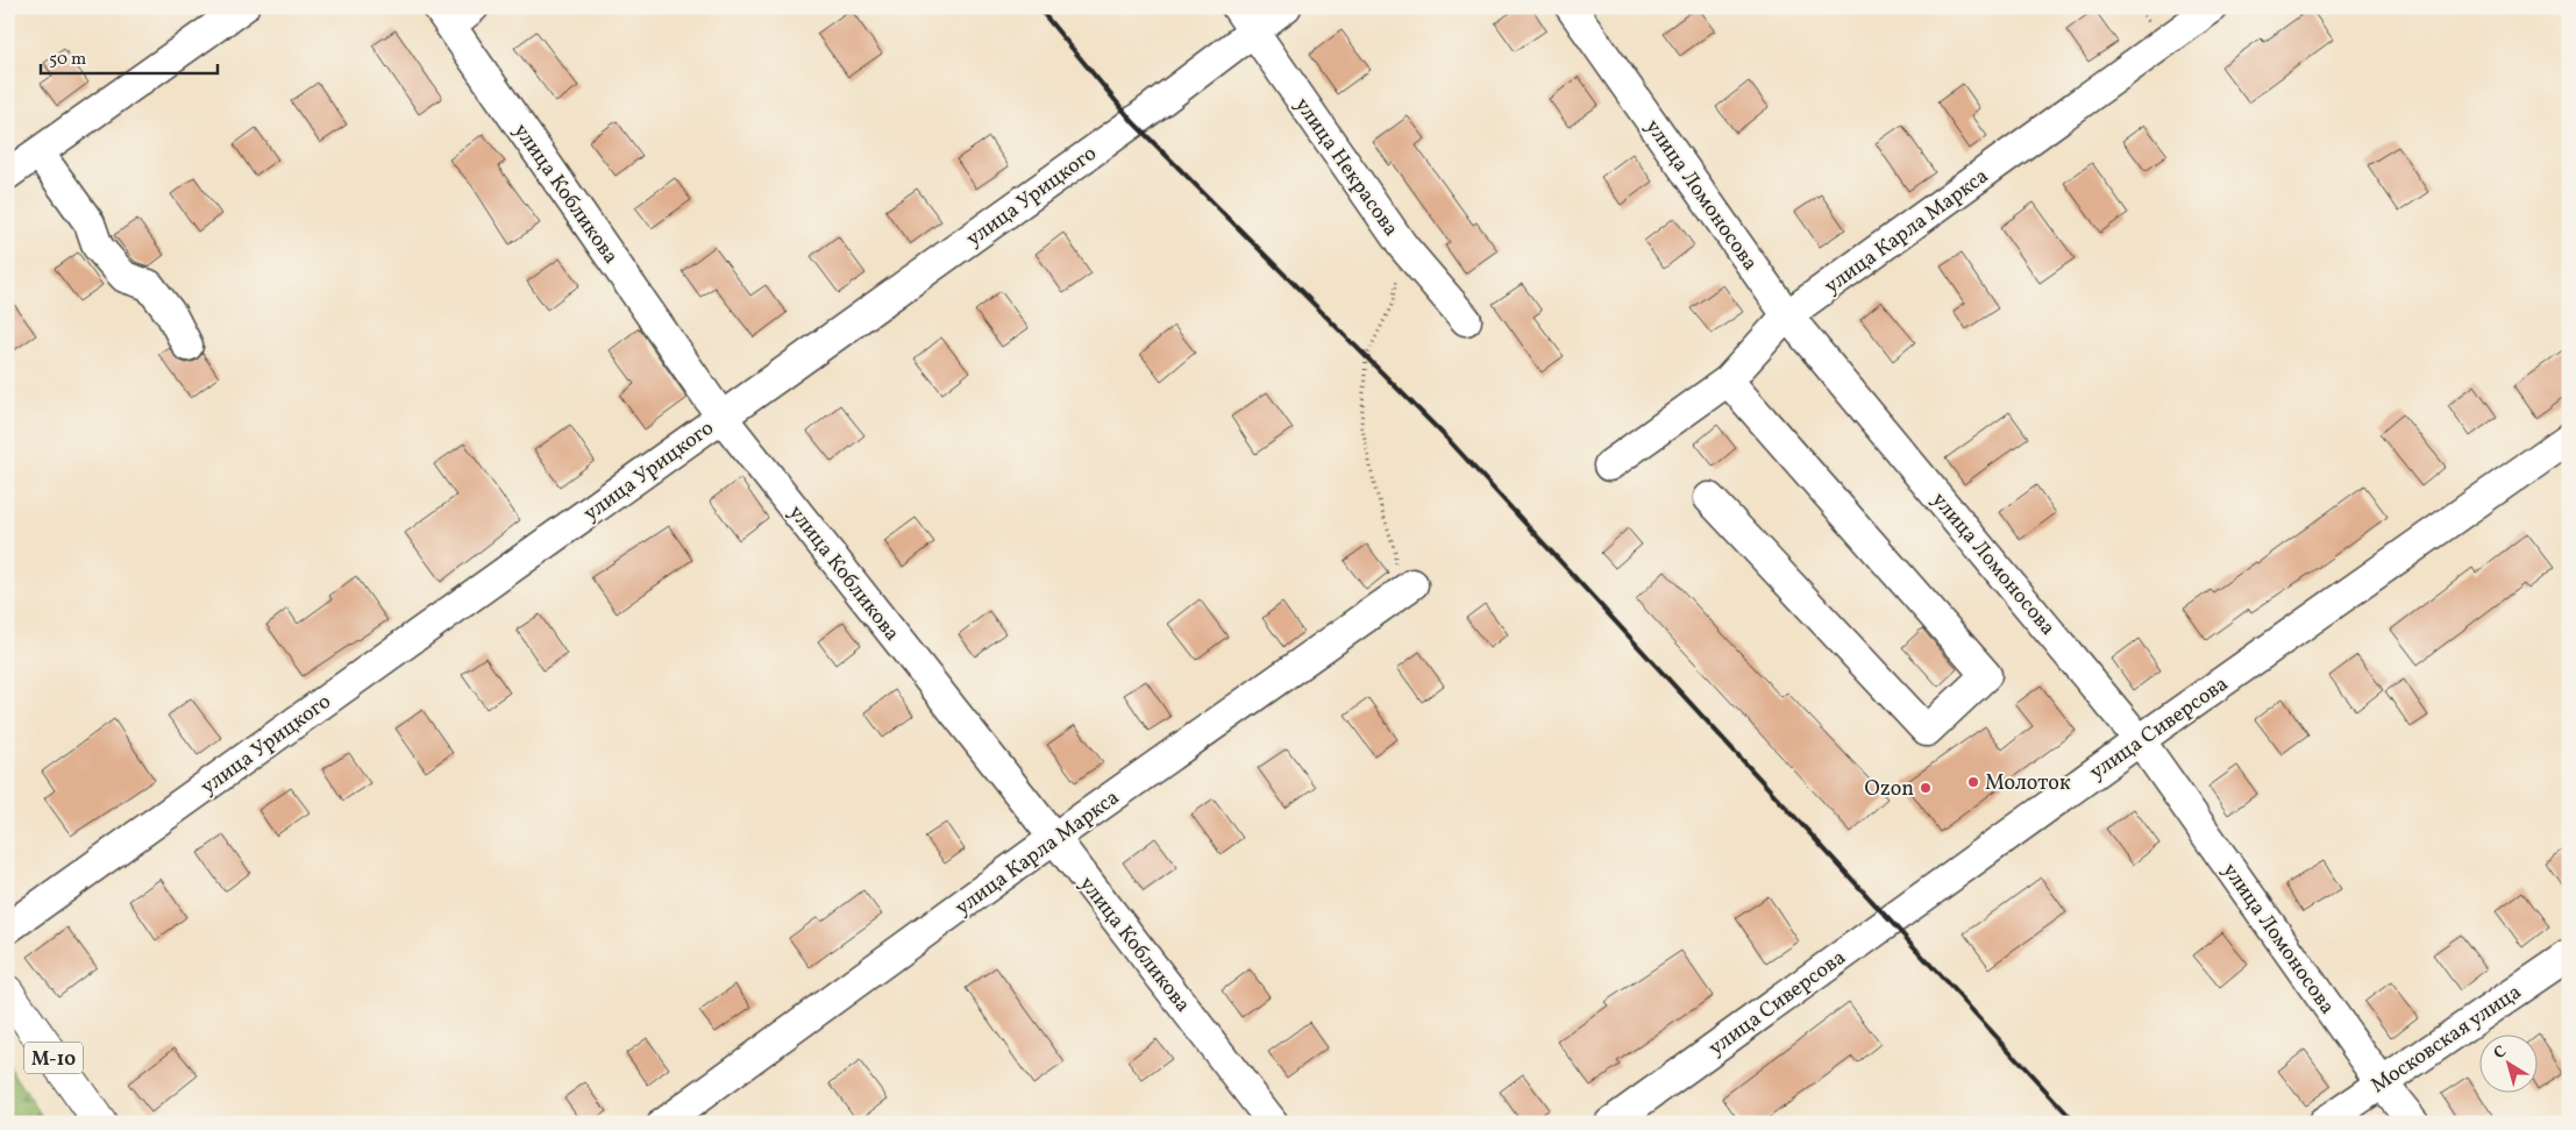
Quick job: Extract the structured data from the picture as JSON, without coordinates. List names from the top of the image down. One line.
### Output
{"streets":{"highway":["М-10"],"street":["улица Некрасова","улица Кобликова","улица Ломоносова","улица Урицкого","улица Карла Маркса","улица Сиверсова","Московская улица"]},"crossings":[["улица Некрасова","улица Урицкого"],["улица Кобликова","улица Урицкого"],["улица Кобликова","улица Карла Маркса"],["улица Ломоносова","улица Карла Маркса"],["улица Ломоносова","улица Сиверсова"],["улица Ломоносова","Московская улица"]],"places":["Молоток","Ozon"],"scale_bar":"50 m","north":"top left"}
